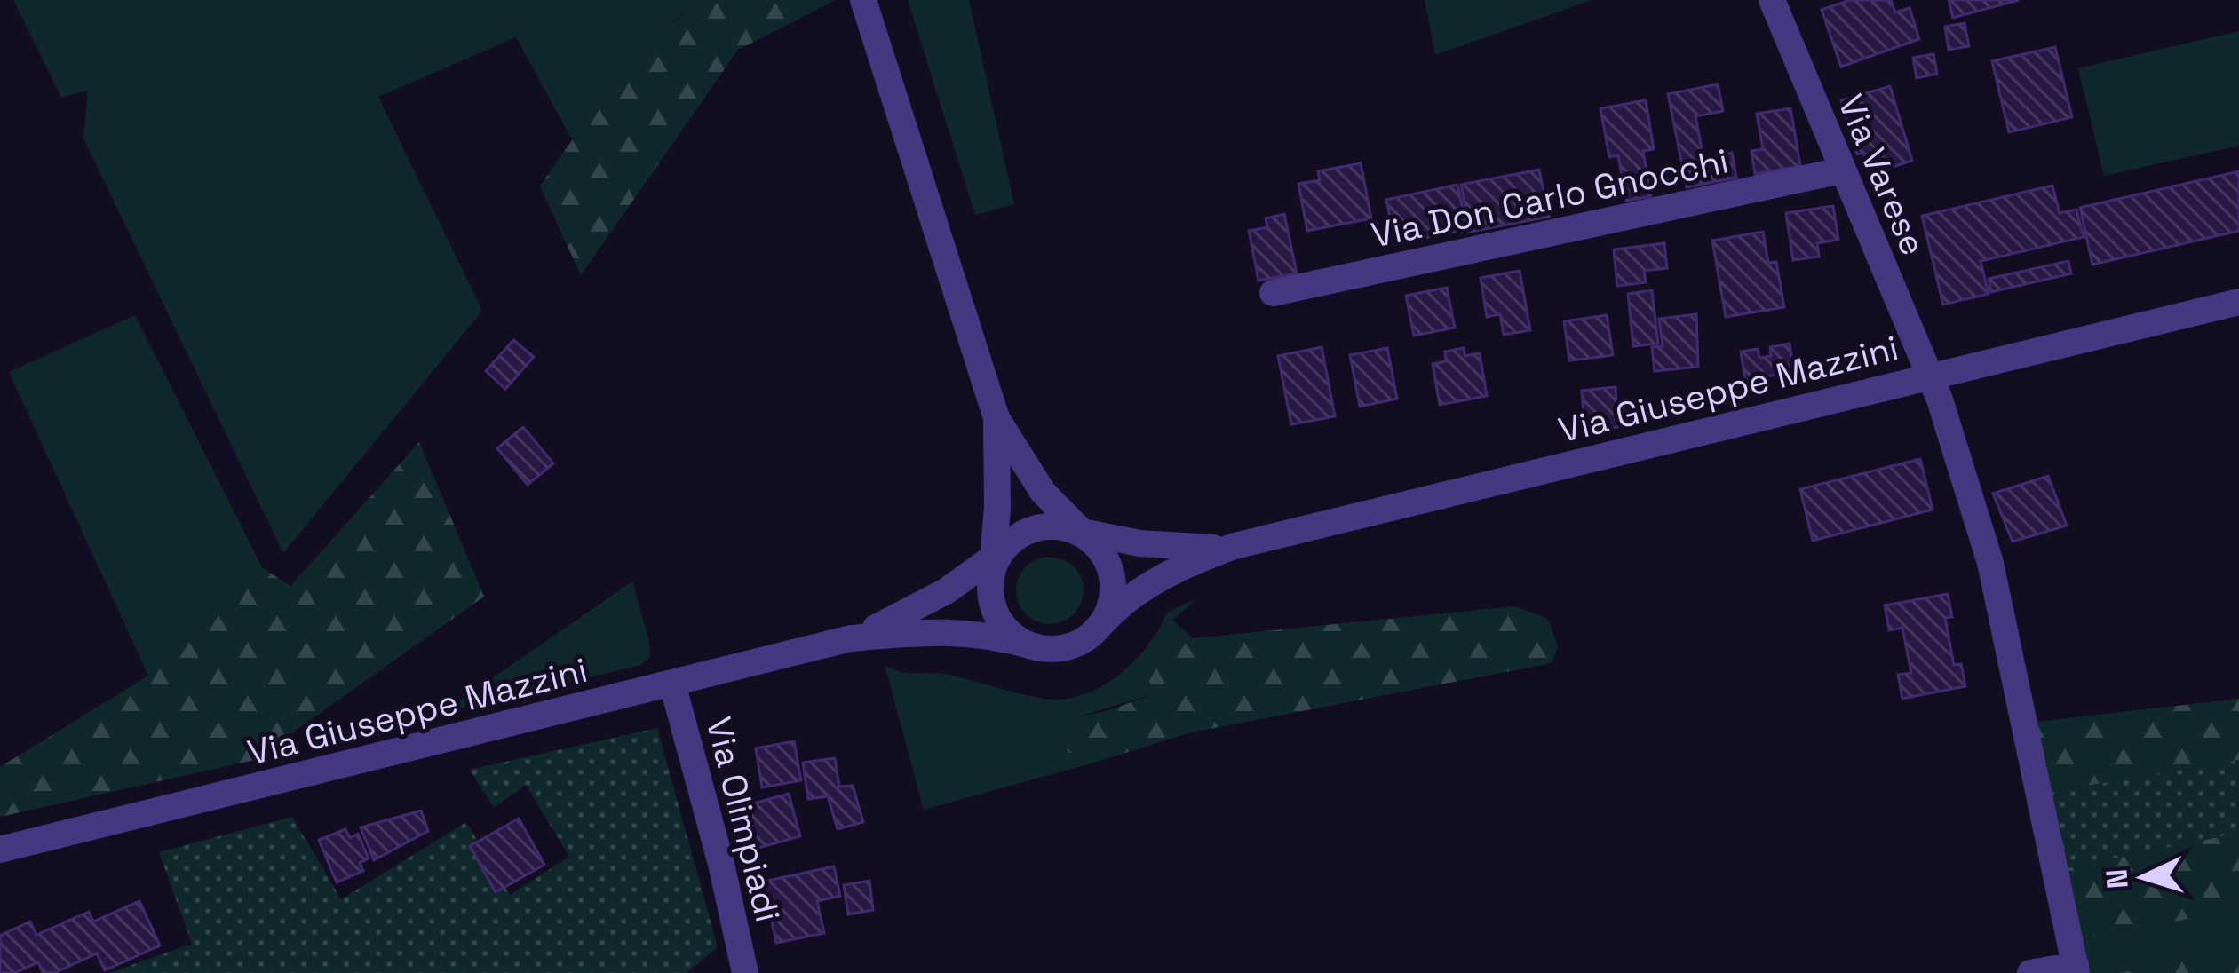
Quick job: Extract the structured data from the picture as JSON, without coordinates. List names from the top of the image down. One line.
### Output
{"streets":{"street":["Via Varese","Via Don Carlo Gnocchi","Via Giuseppe Mazzini","Via Olimpiadi"]},"crossings":[["Via Varese","Via Don Carlo Gnocchi"],["Via Varese","Via Giuseppe Mazzini"],["Via Giuseppe Mazzini","Via Olimpiadi"]],"north":"left"}
